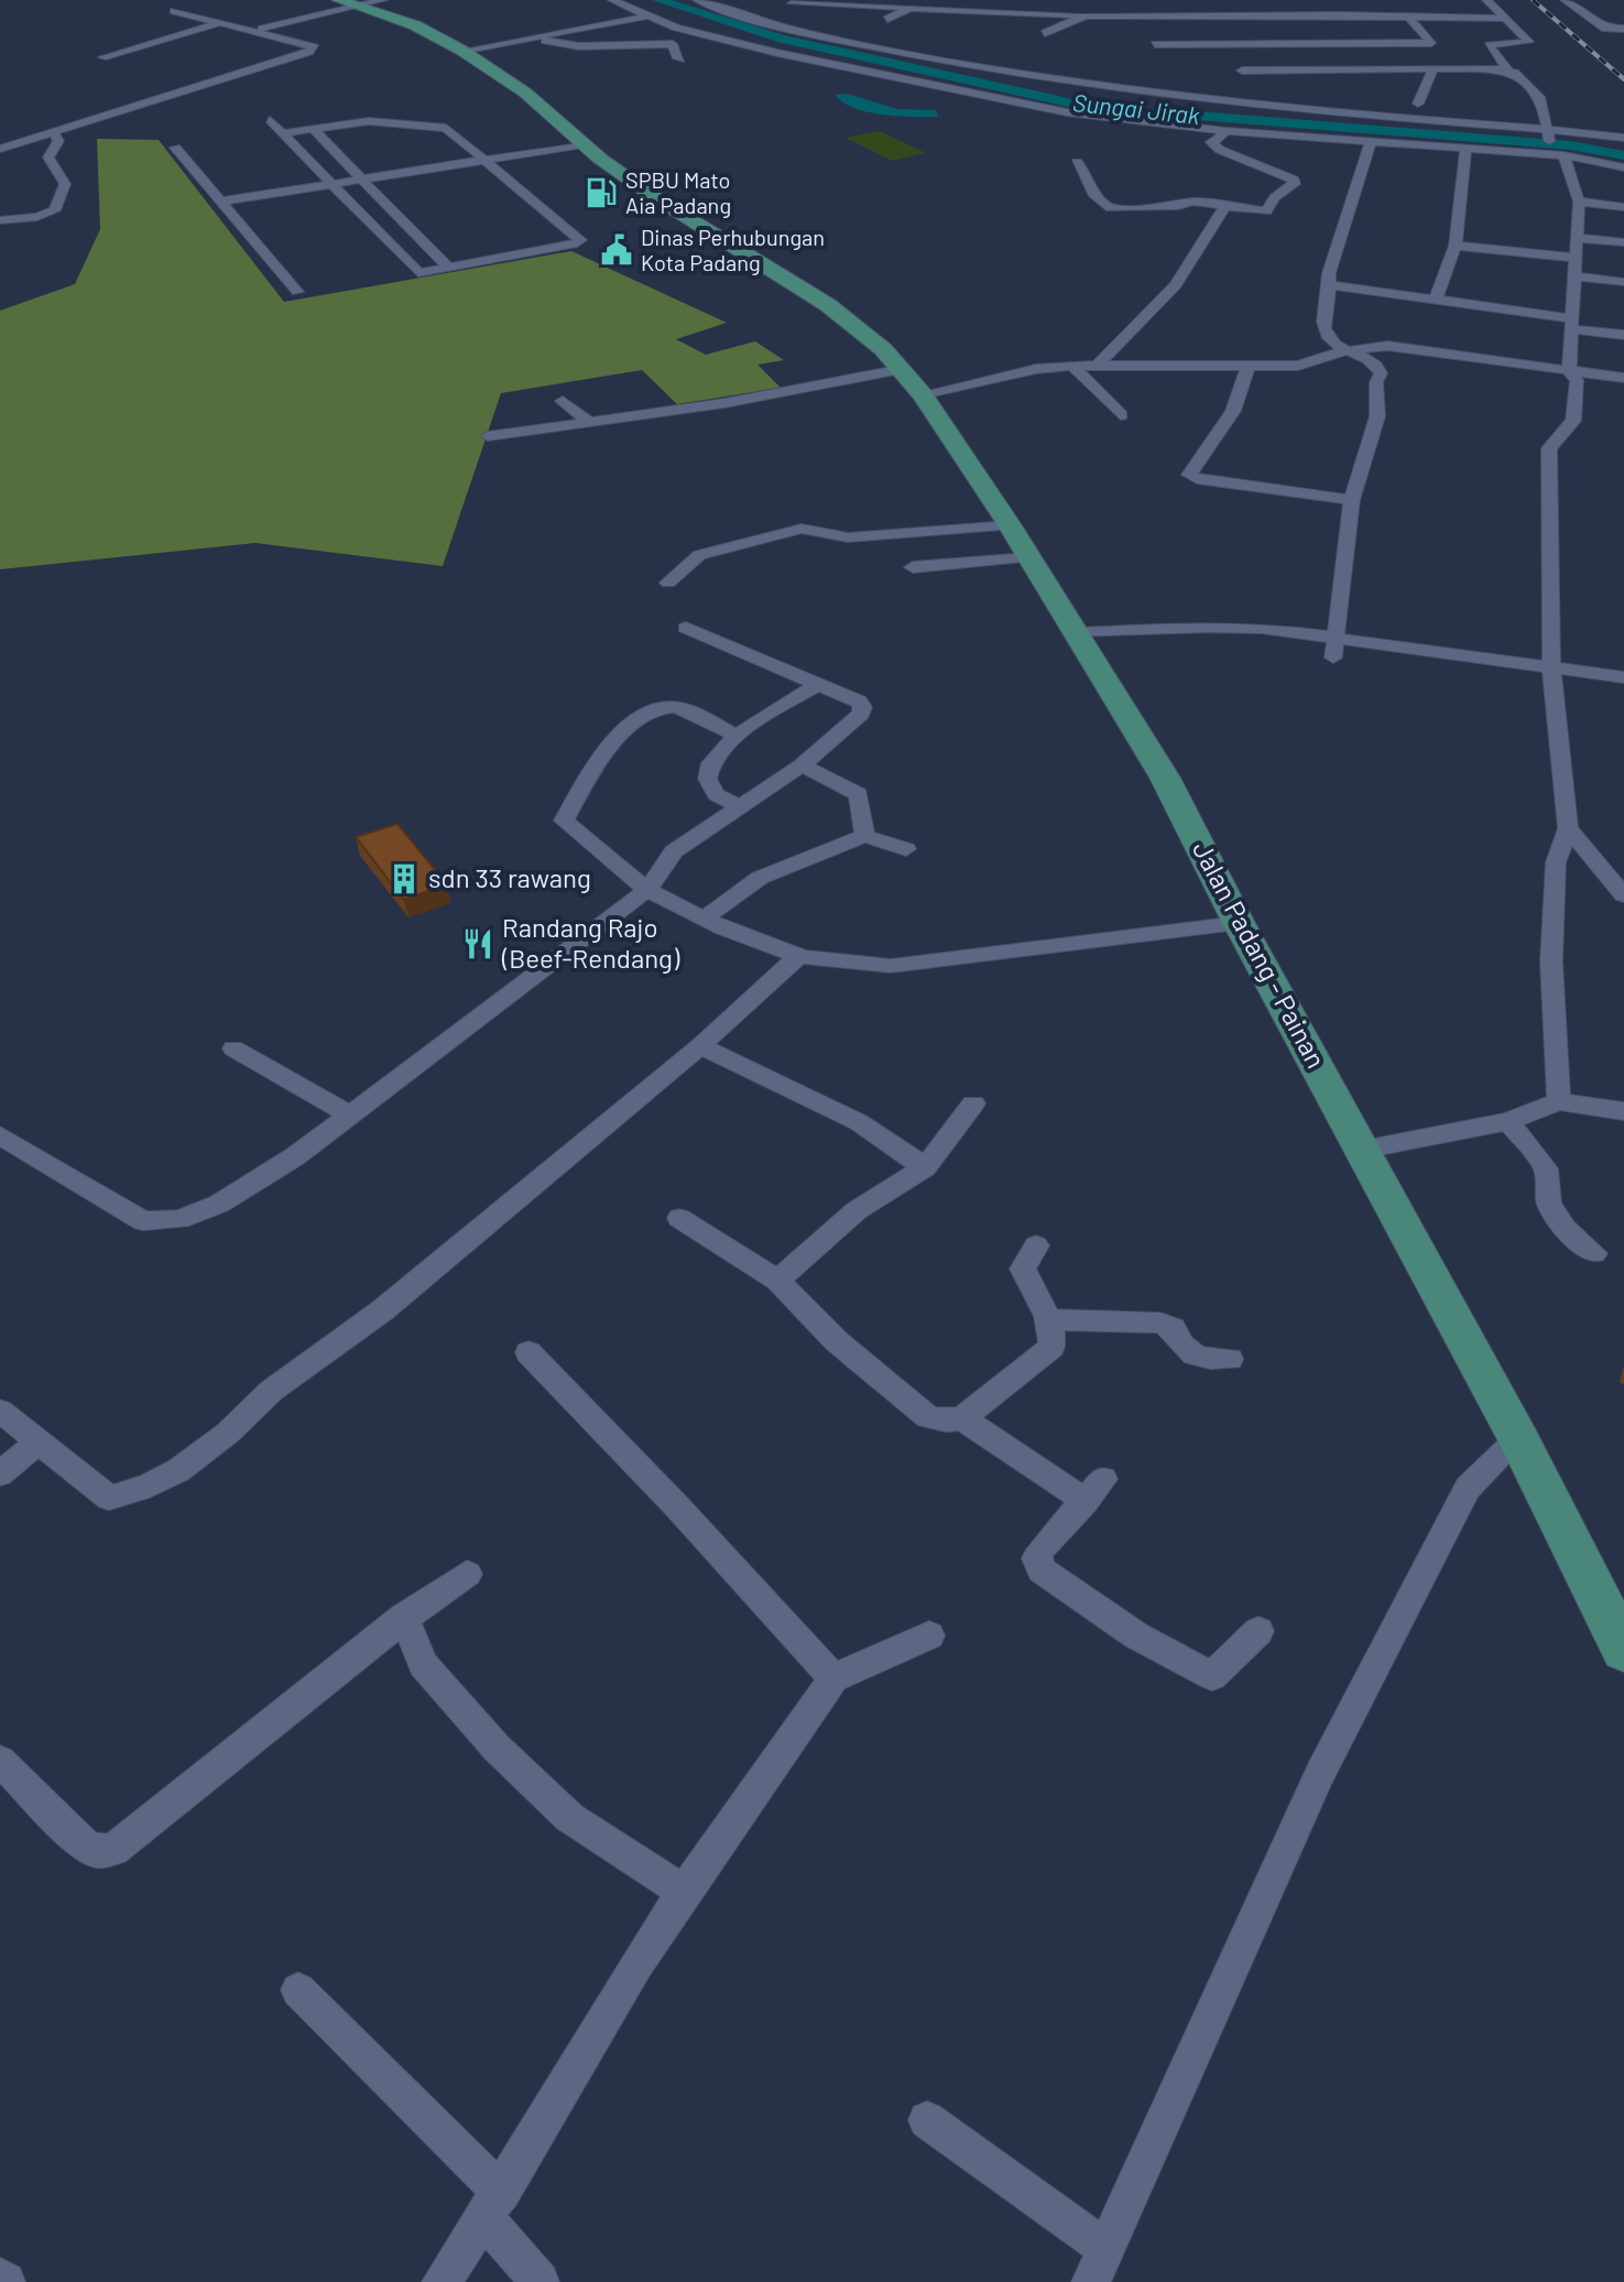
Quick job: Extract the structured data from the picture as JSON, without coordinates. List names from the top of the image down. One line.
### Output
{"streets":{"main road":["Jalan Padang - Painan"]},"water":["Sungai Jirak"],"places":{"fuel station":["SPBU Mato Aia Padang"],"public building":["Dinas Perhubungan Kota Padang"],"building":["sdn 33 rawang"],"restaurant":["Randang Rajo (Beef-Rendang)"]}}
